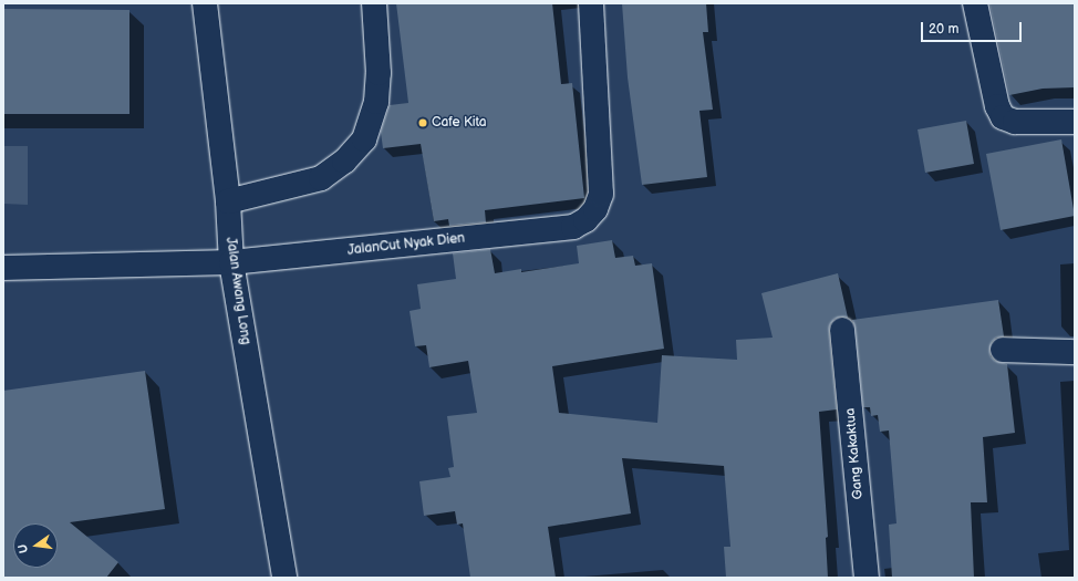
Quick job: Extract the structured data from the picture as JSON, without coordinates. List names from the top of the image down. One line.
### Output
{"streets":{"street":["JalanCut Nyak Dien","Jalan Awang Long","Gang Kakaktua"]},"crossings":[["JalanCut Nyak Dien","Jalan Awang Long"]],"places":["Cafe Kita"],"scale_bar":"20 m","north":"left"}
